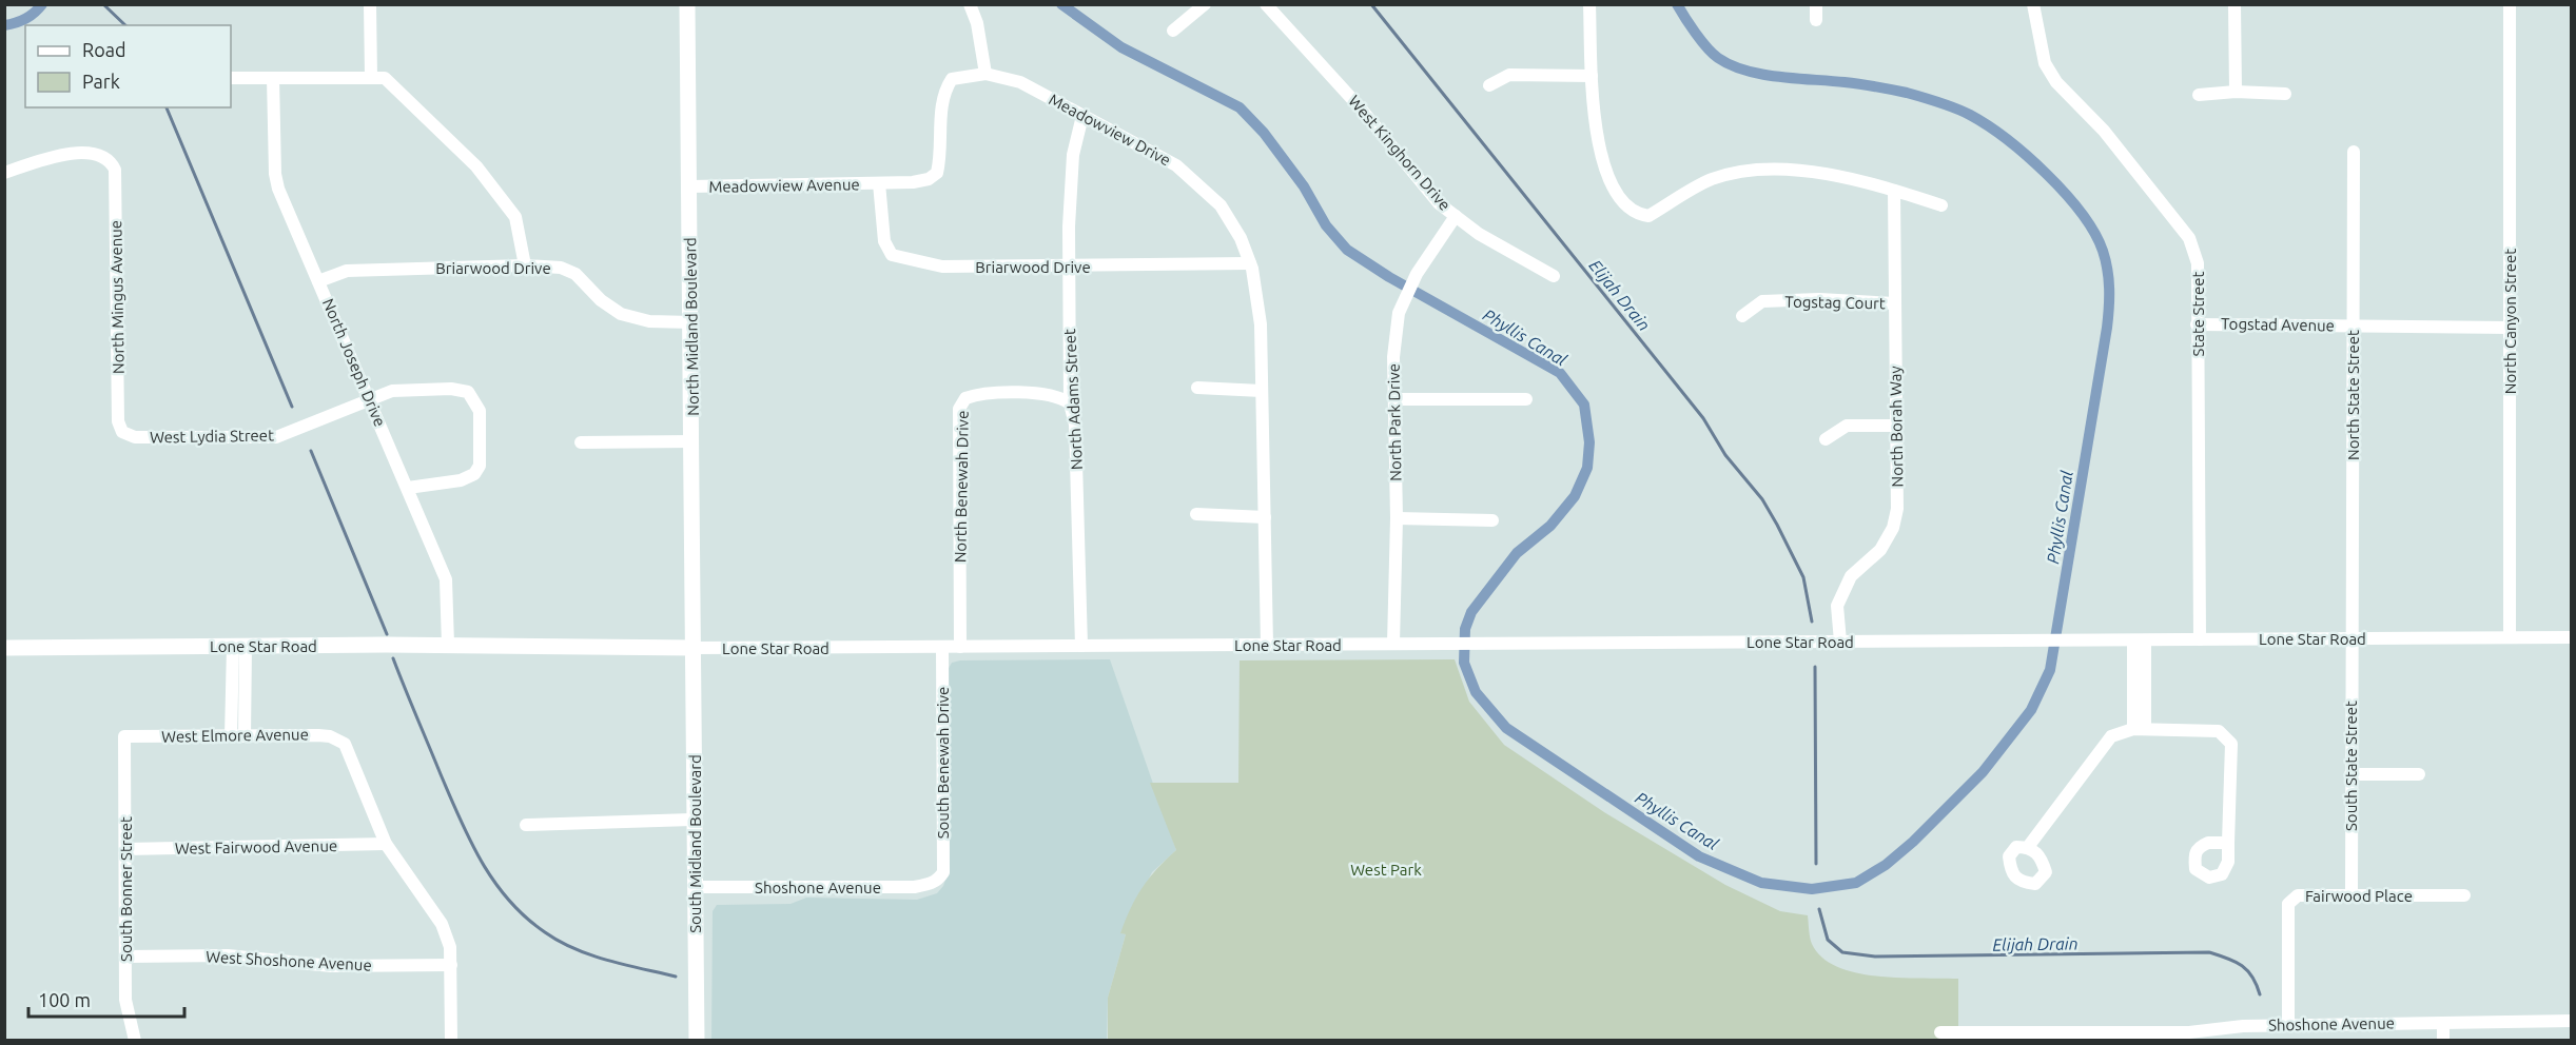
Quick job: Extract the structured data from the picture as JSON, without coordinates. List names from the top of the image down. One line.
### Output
{"streets":{"main road":["North Midland Boulevard","Lone Star Road","South Midland Boulevard"],"street":["Meadowview Drive","West Kinghorn Drive","Meadowview Avenue","Briarwood Drive","North Mingus Avenue","Togstag Court","State Street","North Canyon Street","Togstad Avenue","North Joseph Drive","North State Street","North Adams Street","North Park Drive","North Borah Way","West Lydia Street","North Benewah Drive","West Elmore Avenue","South Benewah Drive","South State Street","West Fairwood Avenue","Shoshone Avenue","South Bonner Street","Fairwood Place","West Shoshone Avenue"]},"crossings":[["Meadowview Drive","Meadowview Avenue"],["Meadowview Drive","Briarwood Drive"],["Meadowview Drive","North Adams Street"],["Meadowview Drive","Lone Star Road"],["West Kinghorn Drive","North Park Drive"],["Meadowview Avenue","Briarwood Drive"],["Meadowview Avenue","North Midland Boulevard"],["Briarwood Drive","North Midland Boulevard"],["Briarwood Drive","North Joseph Drive"],["Briarwood Drive","North Adams Street"],["North Mingus Avenue","West Lydia Street"],["Togstag Court","North Borah Way"],["State Street","Togstad Avenue"],["State Street","Lone Star Road"],["North Canyon Street","Togstad Avenue"],["North Canyon Street","Lone Star Road"],["Togstad Avenue","North State Street"],["North Midland Boulevard","Lone Star Road"],["North Midland Boulevard","South Midland Boulevard"],["North Joseph Drive","West Lydia Street"],["North Joseph Drive","Lone Star Road"],["North State Street","Lone Star Road"],["North State Street","South State Street"],["North Adams Street","North Benewah Drive"],["North Adams Street","Lone Star Road"],["North Park Drive","Lone Star Road"],["North Borah Way","Lone Star Road"],["North Benewah Drive","Lone Star Road"],["Lone Star Road","South Benewah Drive"],["Lone Star Road","South State Street"],["Lone Star Road","South Midland Boulevard"],["West Elmore Avenue","West Fairwood Avenue"],["West Elmore Avenue","South Bonner Street"],["South Benewah Drive","Shoshone Avenue"],["South State Street","Fairwood Place"],["South Midland Boulevard","Shoshone Avenue"],["West Fairwood Avenue","South Bonner Street"],["Shoshone Avenue","Fairwood Place"],["South Bonner Street","West Shoshone Avenue"]],"water":["Elijah Drain","Phyllis Canal"],"parks":["West Park"],"legend":["Road","Park"],"scale_bar":"100 m"}
